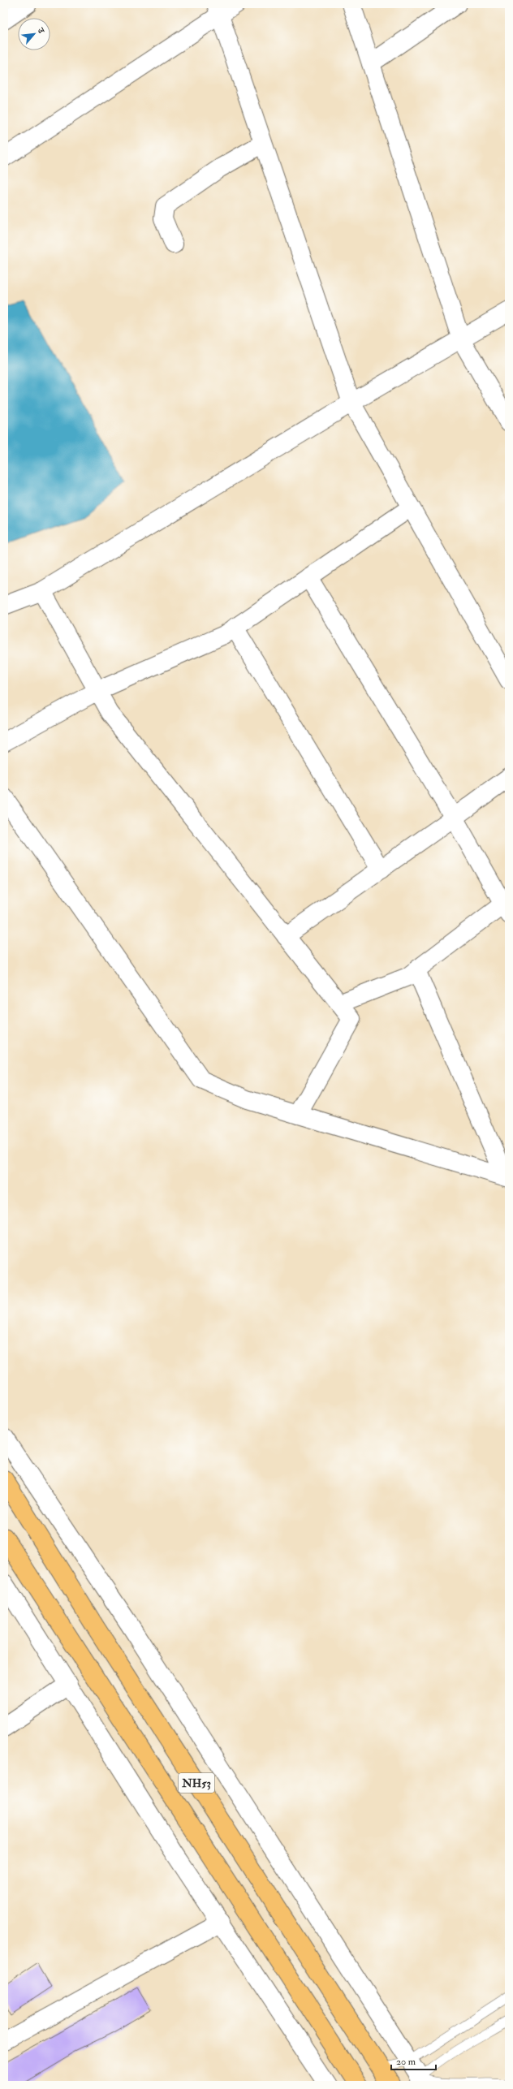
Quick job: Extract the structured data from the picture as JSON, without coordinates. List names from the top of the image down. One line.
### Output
{"streets":{"highway":["NH53"]},"scale_bar":"20 m","north":"top right"}
